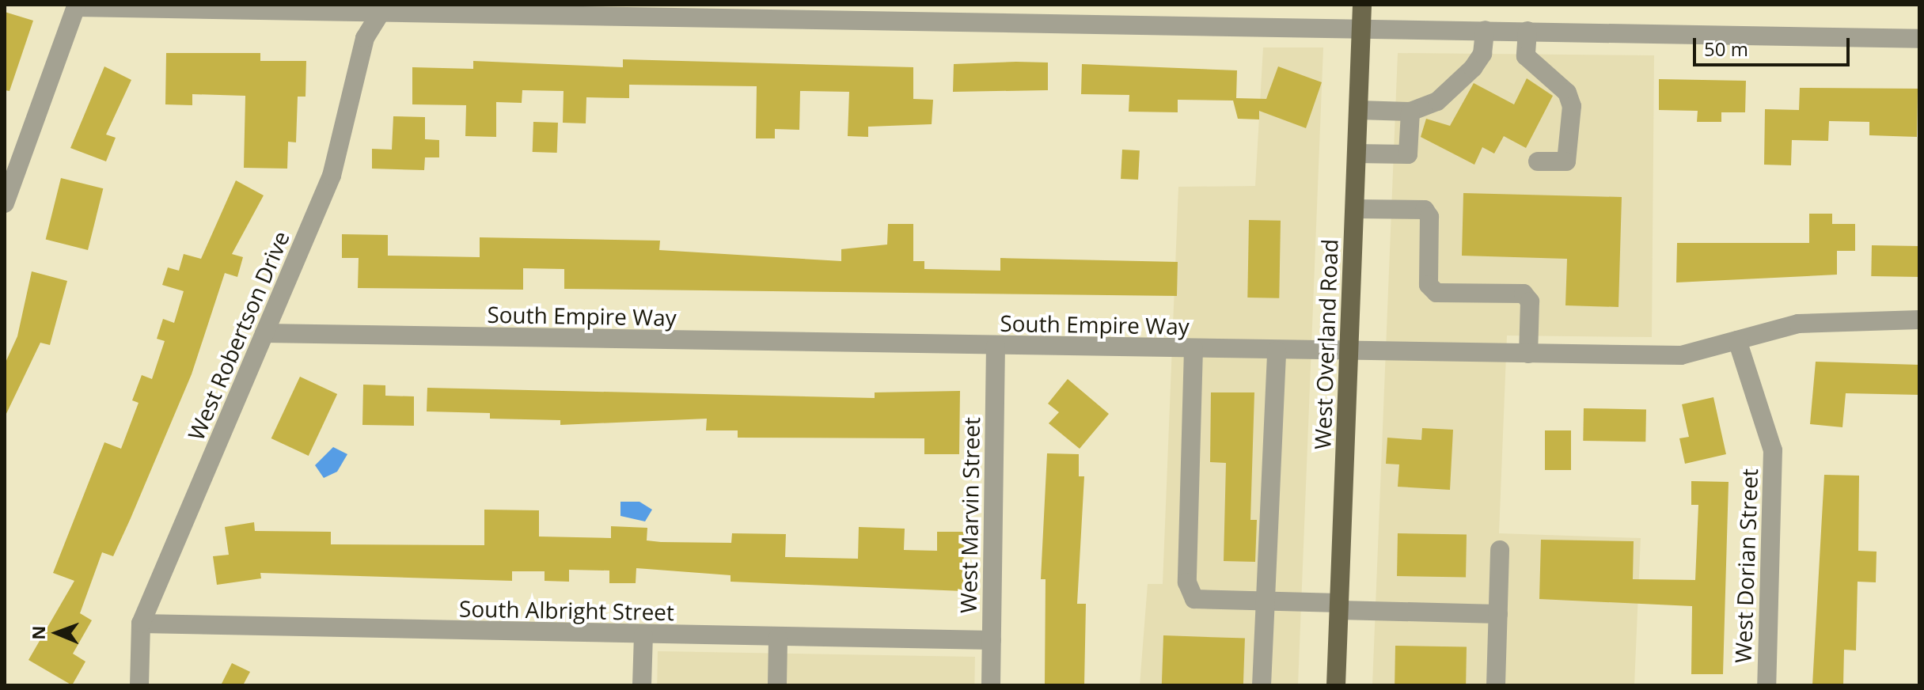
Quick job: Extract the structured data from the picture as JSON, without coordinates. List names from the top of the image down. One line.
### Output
{"streets":{"main road":["West Overland Road"],"street":["South Empire Way","West Robertson Drive","West Marvin Street","West Dorian Street","South Albright Street"]},"crossings":[["South Empire Way","West Robertson Drive"],["South Empire Way","West Overland Road"],["South Empire Way","West Marvin Street"],["South Empire Way","West Dorian Street"],["West Robertson Drive","South Albright Street"],["West Marvin Street","South Albright Street"]],"scale_bar":"50 m","north":"left"}
